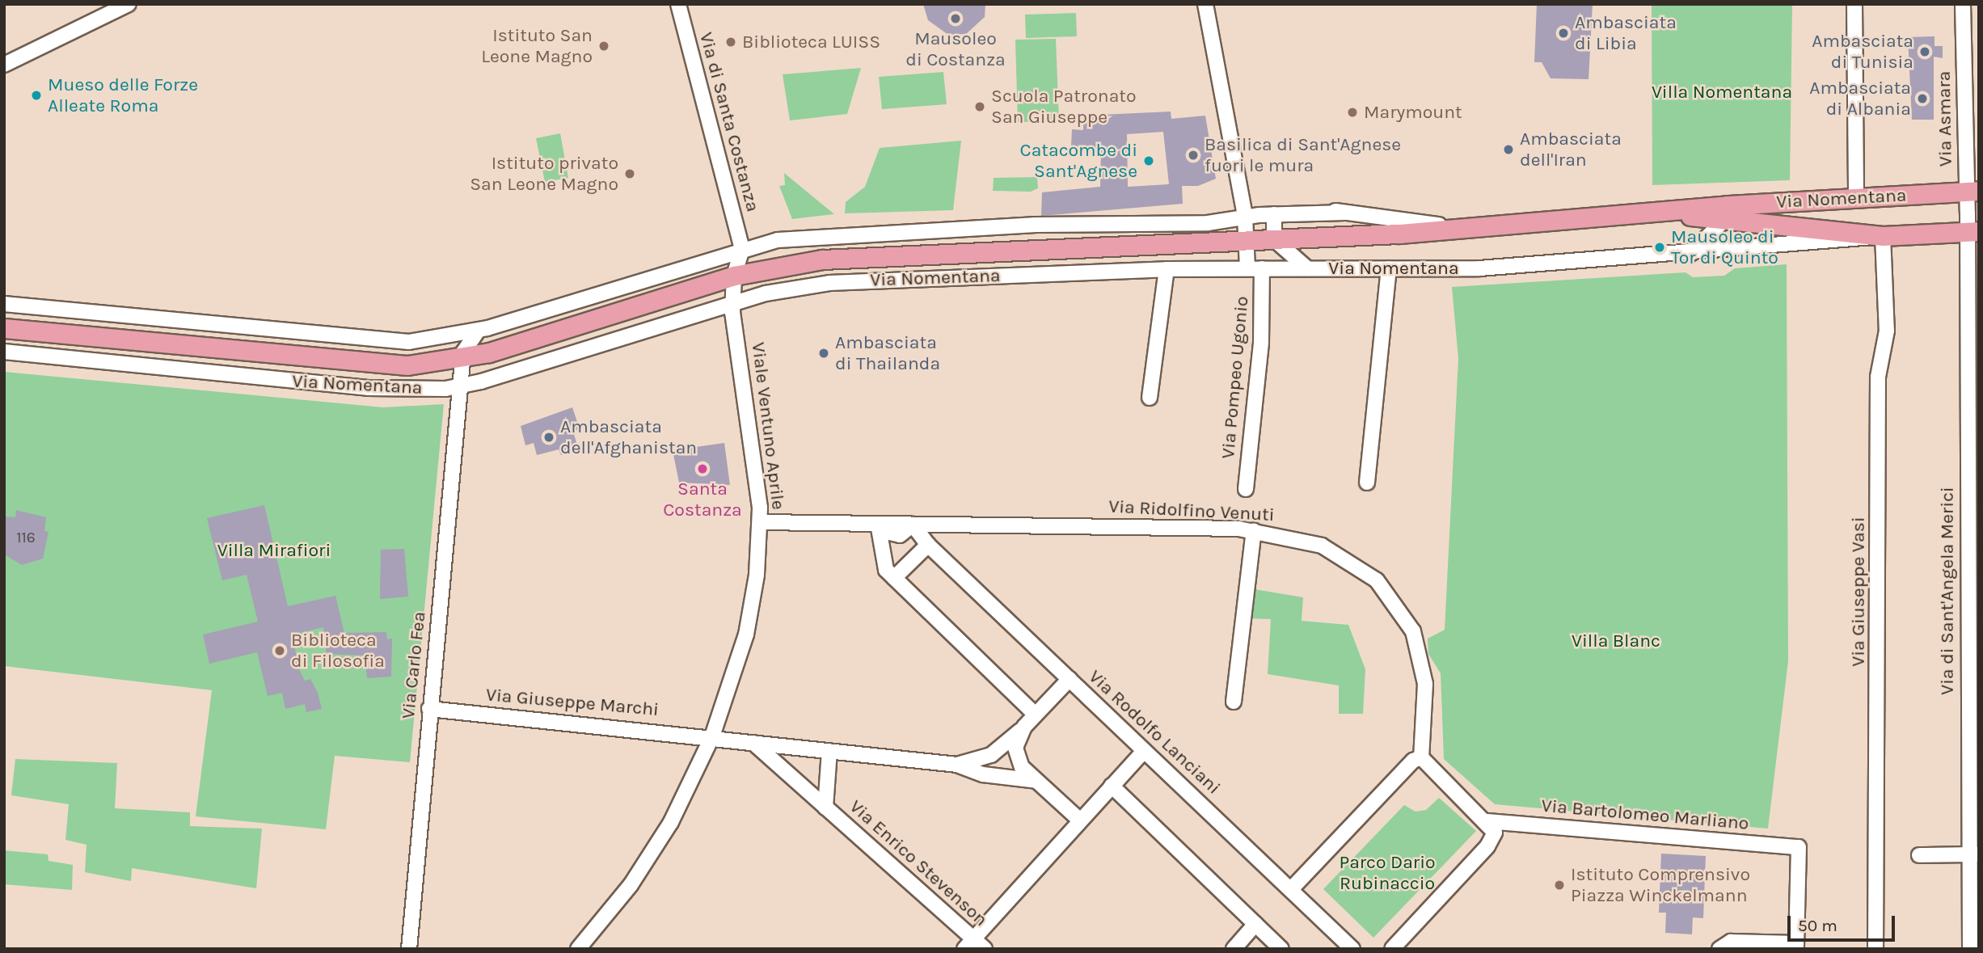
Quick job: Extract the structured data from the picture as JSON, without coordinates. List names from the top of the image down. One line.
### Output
{"streets":{"main road":["Via Nomentana"],"street":["Via Asmara","Via di Santa Costanza","Via Pompeo Ugonio","Viale Ventuno Aprile","Via Ridolfino Venuti","Via di Sant'Angela Merici","Via Giuseppe Vasi","Via Carlo Fea","Via Giuseppe Marchi","Via Rodolfo Lanciani","Via Bartolomeo Marliano","Via Enrico Stevenson"]},"crossings":[["Via Asmara","Via Nomentana"],["Via Asmara","Via di Sant'Angela Merici"],["Via di Santa Costanza","Via Nomentana"],["Via di Santa Costanza","Viale Ventuno Aprile"],["Via Nomentana","Via Pompeo Ugonio"],["Via Nomentana","Viale Ventuno Aprile"],["Via Nomentana","Via di Sant'Angela Merici"],["Via Nomentana","Via Giuseppe Vasi"],["Via Nomentana","Via Carlo Fea"],["Viale Ventuno Aprile","Via Giuseppe Marchi"],["Via Ridolfino Venuti","Via Rodolfo Lanciani"],["Via Carlo Fea","Via Giuseppe Marchi"],["Via Giuseppe Marchi","Via Enrico Stevenson"]],"parks":["Villa Nomentana","Villa Mirafiori","Villa Blanc","Parco Dario Rubinaccio"],"places":["Mausoleo di Costanza","Ambasciata di Libia","Biblioteca LUISS","Istituto San Leone Magno","Ambasciata di Tunisia","Mueso delle Forze Alleate Roma","Ambasciata di Albania","Scuola Patronato San Giuseppe","Marymount","Ambasciata dell'Iran","Basilica di Sant'Agnese fuori le mura","Catacombe di Sant'Agnese","Istituto privato San Leone Magno","Mausoleo di Tor di Quinto","Ambasciata di Thailanda","Ambasciata dell'Afghanistan","Santa Costanza","Biblioteca di Filosofia","Istituto Comprensivo Piazza Winckelmann"],"house_numbers":["116"],"scale_bar":"50 m"}
